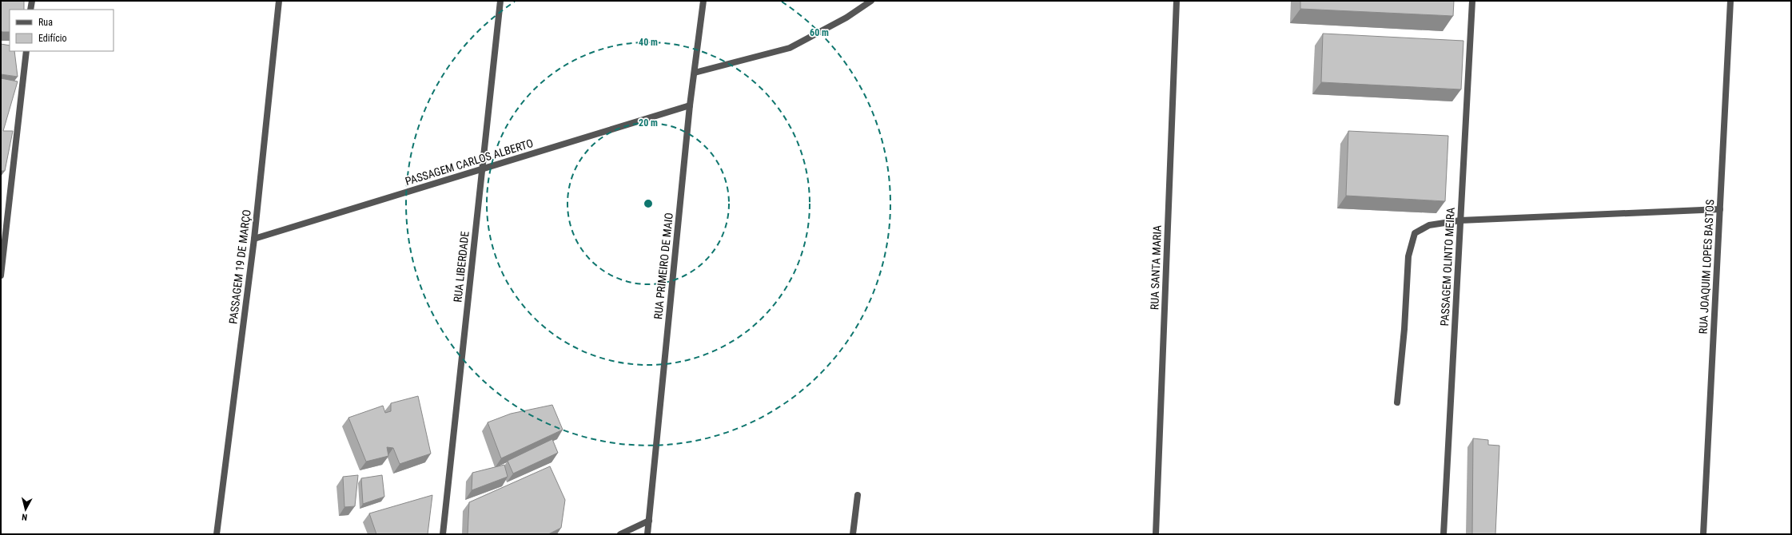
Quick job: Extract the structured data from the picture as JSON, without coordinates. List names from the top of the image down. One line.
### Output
{"streets":{"street":["PASSAGEM CARLOS ALBERTO","RUA PRIMEIRO DE MAIO","PASSAGEM 19 DE MARÇO","RUA LIBERDADE","PASSAGEM OLINTO MEIRA","RUA JOAQUIM LOPES BASTOS","RUA SANTA MARIA"]},"crossings":[["PASSAGEM CARLOS ALBERTO","RUA PRIMEIRO DE MAIO"],["PASSAGEM CARLOS ALBERTO","PASSAGEM 19 DE MARÇO"],["PASSAGEM CARLOS ALBERTO","RUA LIBERDADE"]],"legend":["Rua","Edifício"],"north":"bottom","rings":["60 m","40 m","20 m"]}
